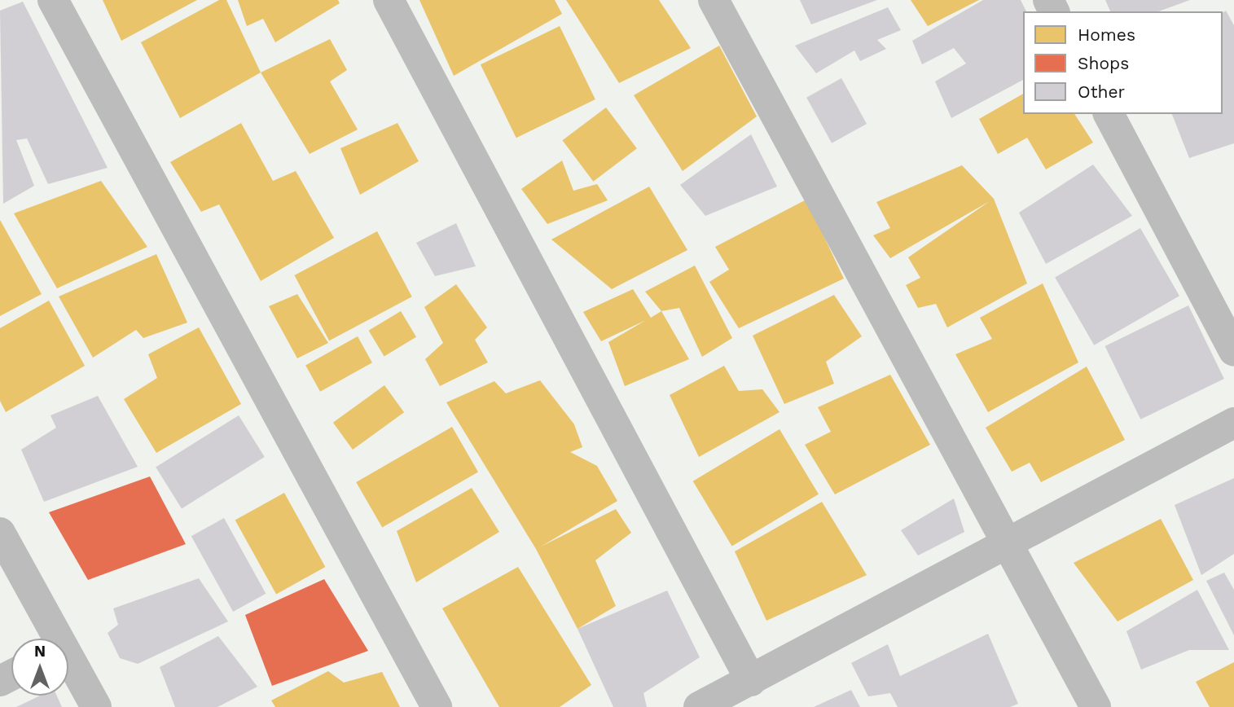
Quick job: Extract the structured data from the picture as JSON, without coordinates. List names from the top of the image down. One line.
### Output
{"legend":["Homes","Shops","Other"],"north":"top"}
